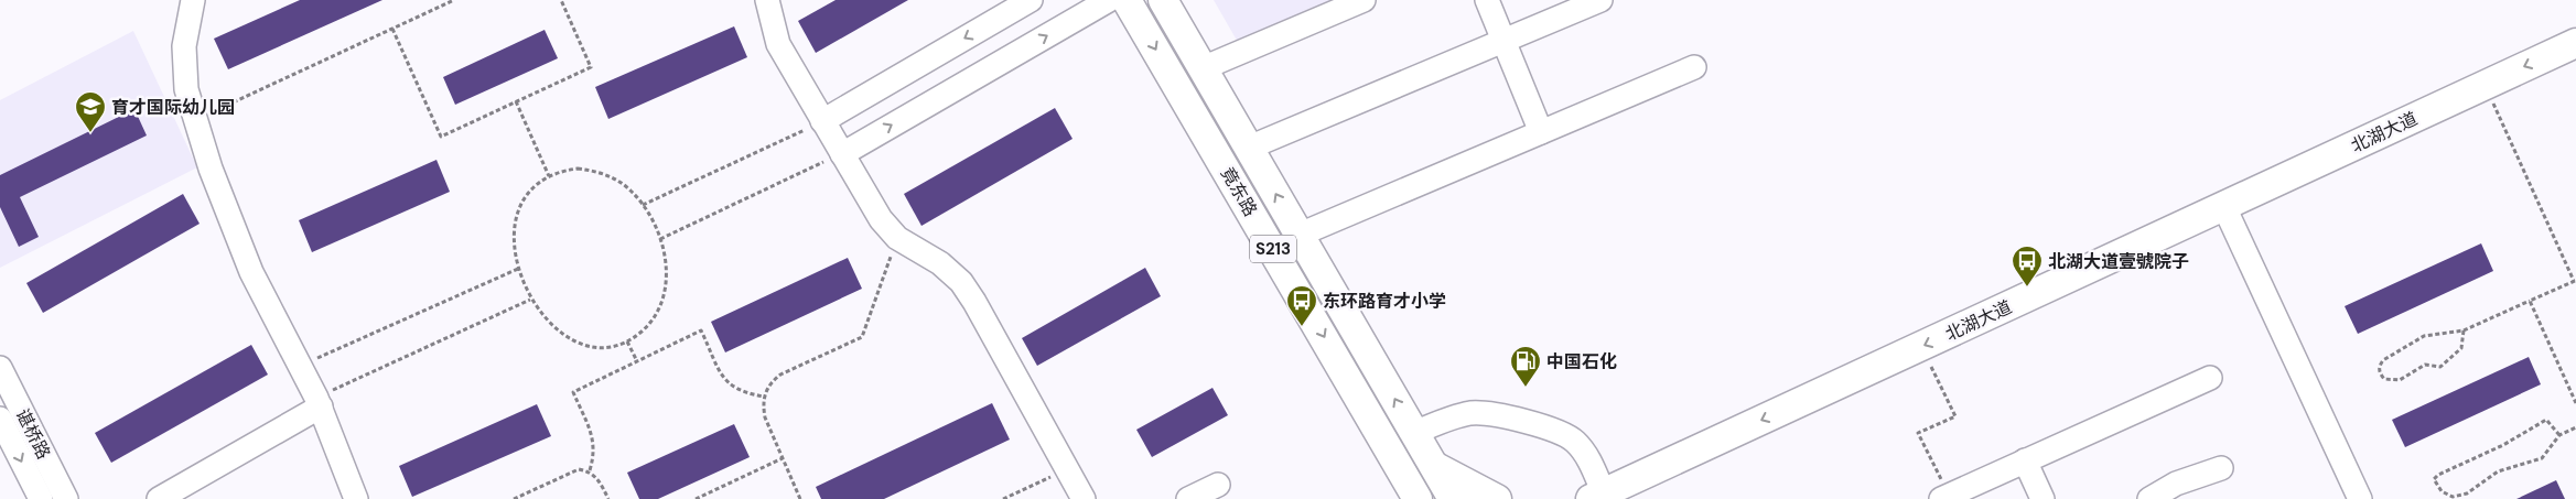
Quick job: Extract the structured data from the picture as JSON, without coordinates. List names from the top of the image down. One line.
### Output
{"streets":{"main road":["北湖大道","竟东路","S213"],"street":["谌桥路"]},"places":{"school or university":["育才国际幼儿园"],"bus stop":["北湖大道壹號院子","东环路育才小学"],"fuel station":["中国石化"]}}
